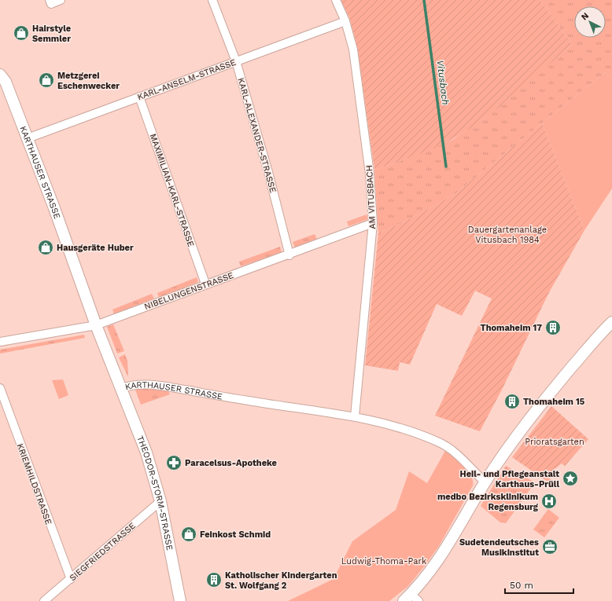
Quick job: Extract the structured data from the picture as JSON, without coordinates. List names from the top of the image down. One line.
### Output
{"streets":{"street":["KARL-ANSELM-STRASSE","KARL-ALEXANDER-STRASSE","KARTHAUSER STRASSE","MAXIMILIAN-KARL-STRASSE","AM VITUSBACH","NIBELUNGENSTRASSE","KRIEMHILDSTRASSE","THEODOR-STORM-STRASSE","SIEGFRIEDSTRASSE"]},"crossings":[["KARL-ANSELM-STRASSE","KARL-ALEXANDER-STRASSE"],["KARL-ANSELM-STRASSE","KARTHAUSER STRASSE"],["KARL-ANSELM-STRASSE","MAXIMILIAN-KARL-STRASSE"],["KARL-ANSELM-STRASSE","AM VITUSBACH"],["KARL-ALEXANDER-STRASSE","NIBELUNGENSTRASSE"],["KARTHAUSER STRASSE","AM VITUSBACH"],["KARTHAUSER STRASSE","NIBELUNGENSTRASSE"],["KARTHAUSER STRASSE","THEODOR-STORM-STRASSE"],["MAXIMILIAN-KARL-STRASSE","NIBELUNGENSTRASSE"],["AM VITUSBACH","NIBELUNGENSTRASSE"],["KRIEMHILDSTRASSE","SIEGFRIEDSTRASSE"],["THEODOR-STORM-STRASSE","SIEGFRIEDSTRASSE"]],"water":["Vitusbach"],"parks":["Dauergartenanlage Vitusbach 1984","Prioratsgarten","Ludwig-Thoma-Park"],"places":{"shop":["Hairstyle Semmler","Metzgerei Eschenwecker","Hausgeräte Huber","Feinkost Schmid"],"building":["Thomaheim 17","Thomaheim 15","Katholischer Kindergarten St. Wolfgang 2"],"pharmacy":["Paracelsus-Apotheke"],"place":["Heil- und Pflegeanstalt Karthaus-Prüll"],"hospital":["medbo Bezirksklinikum Regensburg"],"office":["Sudetendeutsches Musikinstitut"]},"scale_bar":"50 m","north":"top left"}
